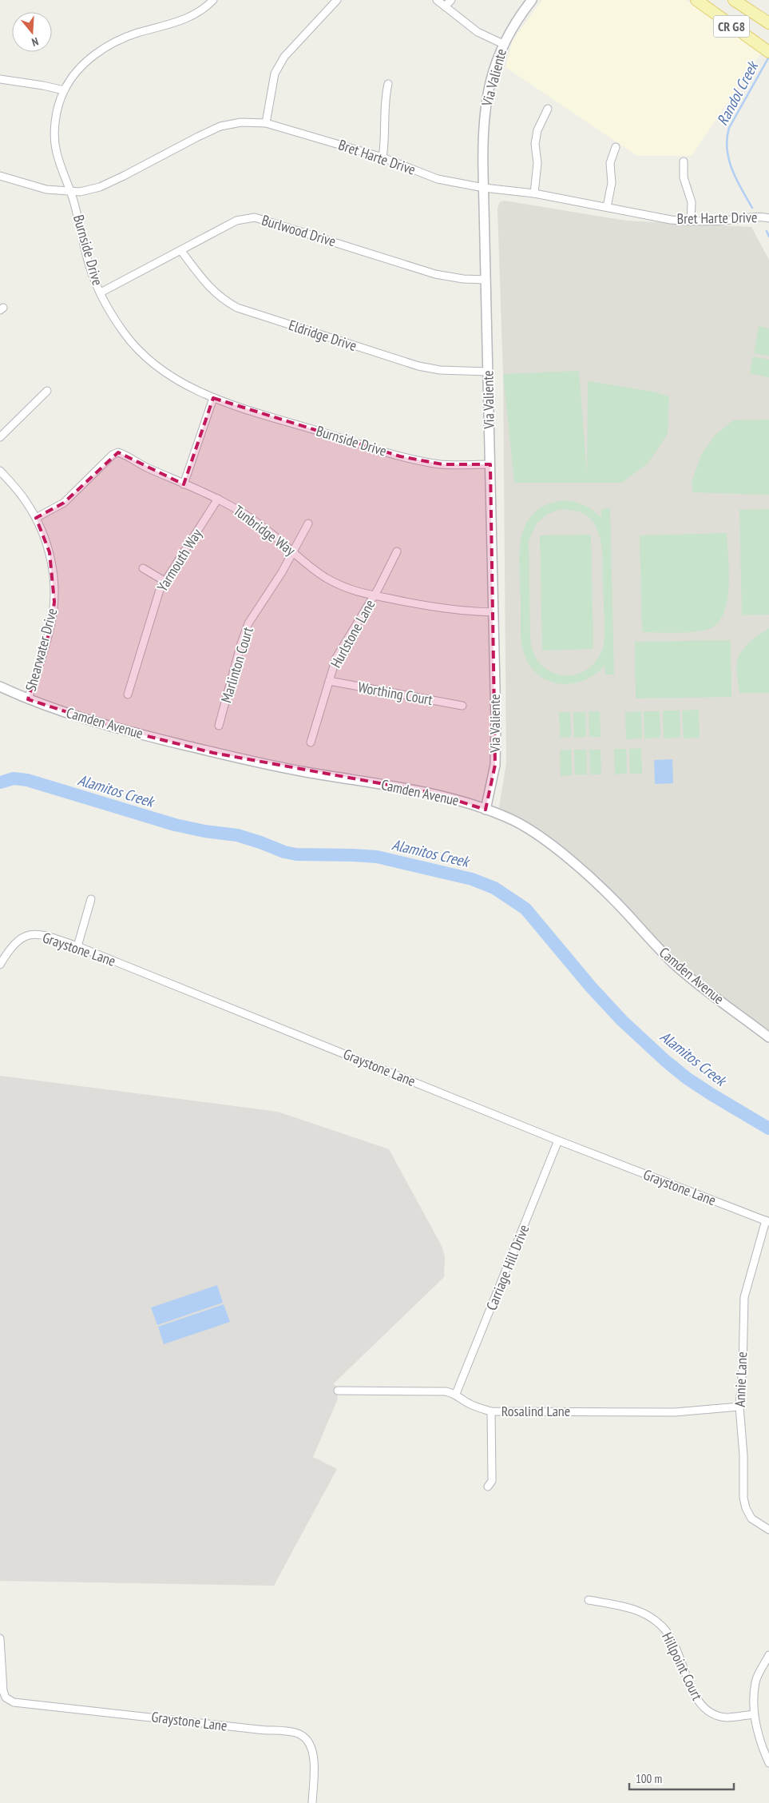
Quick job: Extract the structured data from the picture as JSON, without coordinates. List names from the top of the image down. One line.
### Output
{"streets":{"main road":["CR G8"],"street":["Via Valiente","Bret Harte Drive","Burlwood Drive","Burnside Drive","Eldridge Drive","Tunbridge Way","Yarmouth Way","Hurlstone Lane","Shearwater Drive","Marlinton Court","Worthing Court","Camden Avenue","Graystone Lane","Carriage Hill Drive","Annie Lane","Rosalind Lane","Hillpoint Court"]},"crossings":[["Via Valiente","Bret Harte Drive"],["Via Valiente","Burlwood Drive"],["Via Valiente","Burnside Drive"],["Via Valiente","Eldridge Drive"],["Via Valiente","Tunbridge Way"],["Via Valiente","Camden Avenue"],["Bret Harte Drive","Burnside Drive"],["Burlwood Drive","Burnside Drive"],["Burlwood Drive","Eldridge Drive"],["Tunbridge Way","Yarmouth Way"],["Tunbridge Way","Hurlstone Lane"],["Tunbridge Way","Shearwater Drive"],["Tunbridge Way","Marlinton Court"],["Hurlstone Lane","Worthing Court"],["Shearwater Drive","Camden Avenue"],["Graystone Lane","Carriage Hill Drive"],["Graystone Lane","Annie Lane"],["Carriage Hill Drive","Rosalind Lane"],["Annie Lane","Rosalind Lane"]],"water":["Randol Creek","Alamitos Creek"],"scale_bar":"100 m","north":"bottom"}
